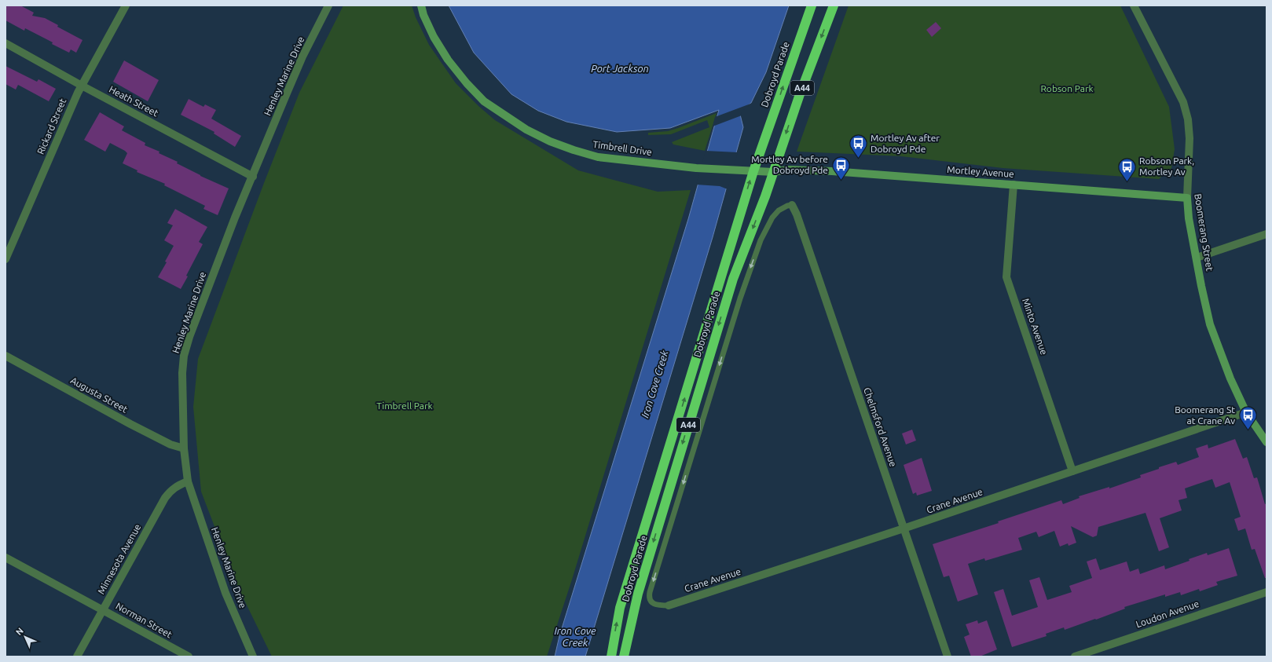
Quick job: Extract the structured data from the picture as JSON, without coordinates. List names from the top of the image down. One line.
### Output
{"streets":{"highway":["Dobroyd Parade","A44"],"street":["Henley Marine Drive","Heath Street","Rickard Street","Timbrell Drive","Mortley Avenue","Boomerang Street","Minto Avenue","Augusta Street","Chelmsford Avenue","Crane Avenue","Minnesota Avenue","Loudon Avenue","Norman Street"]},"crossings":[["Dobroyd Parade","Timbrell Drive"],["Dobroyd Parade","Mortley Avenue"],["Henley Marine Drive","Heath Street"],["Henley Marine Drive","Augusta Street"],["Henley Marine Drive","Minnesota Avenue"],["Heath Street","Rickard Street"],["Timbrell Drive","Mortley Avenue"],["Mortley Avenue","Boomerang Street"],["Mortley Avenue","Minto Avenue"],["Boomerang Street","Crane Avenue"],["Minto Avenue","Crane Avenue"],["Chelmsford Avenue","Crane Avenue"],["Minnesota Avenue","Norman Street"]],"water":["Port Jackson","Iron Cove Creek"],"parks":["Robson Park","Timbrell Park"],"places":{"bus stop":["Mortley Av after Dobroyd Pde","Mortley Av before Dobroyd Pde","Robson Park, Mortley Av","Boomerang St at Crane Av"]},"north":"top left"}
